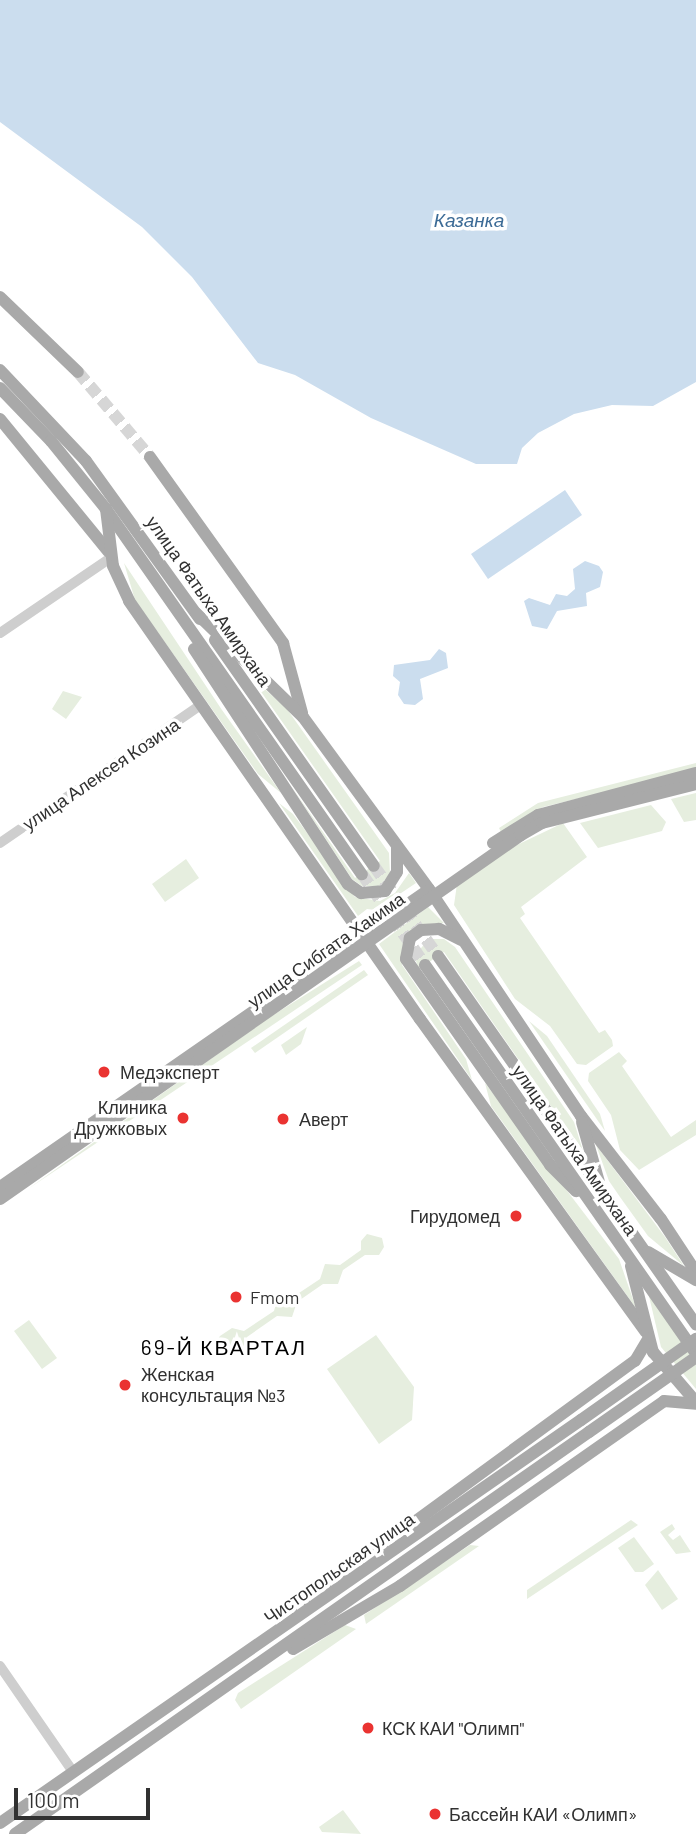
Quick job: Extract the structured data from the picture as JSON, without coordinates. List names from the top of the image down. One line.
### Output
{"streets":{"main road":["улица Фатыха Амирхана","улица Сибгата Хакима","Чистопольская улица"],"street":["улица Алексея Козина"]},"crossings":[["улица Фатыха Амирхана","Чистопольская улица"]],"districts":["69-Й КВАРТАЛ"],"water":["Казанка"],"places":["Медэксперт","Клиника Дружковых","Аверт","Гирудомед","Fmom","Женская консультация №3","КСК КАИ \"Олимп\"","Бассейн КАИ «Олимп»"],"scale_bar":"100 m"}
